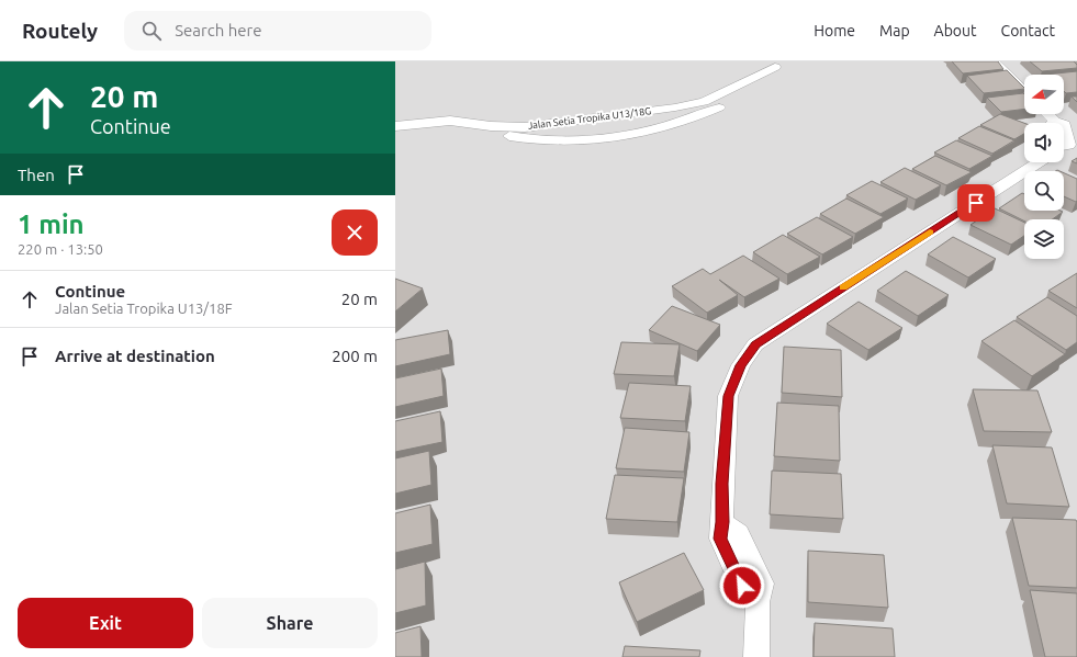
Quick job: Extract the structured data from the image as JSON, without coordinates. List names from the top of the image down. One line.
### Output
{"streets":{"street":["Jalan Setia Tropika U13/18G"]},"north":"left","page":{"header":"Routely","search":"Search here","nav":["Home","Map","About","Contact"],"turn":["20 m","Continue"],"then":"Then","heading":["1 min","220 m · 13:50"],"list":[{"name":"Continue","note":"Jalan Setia Tropika U13/18F","value":"20 m"},{"name":"Arrive at destination","value":"200 m"}],"buttons":["Exit","Share"]}}
